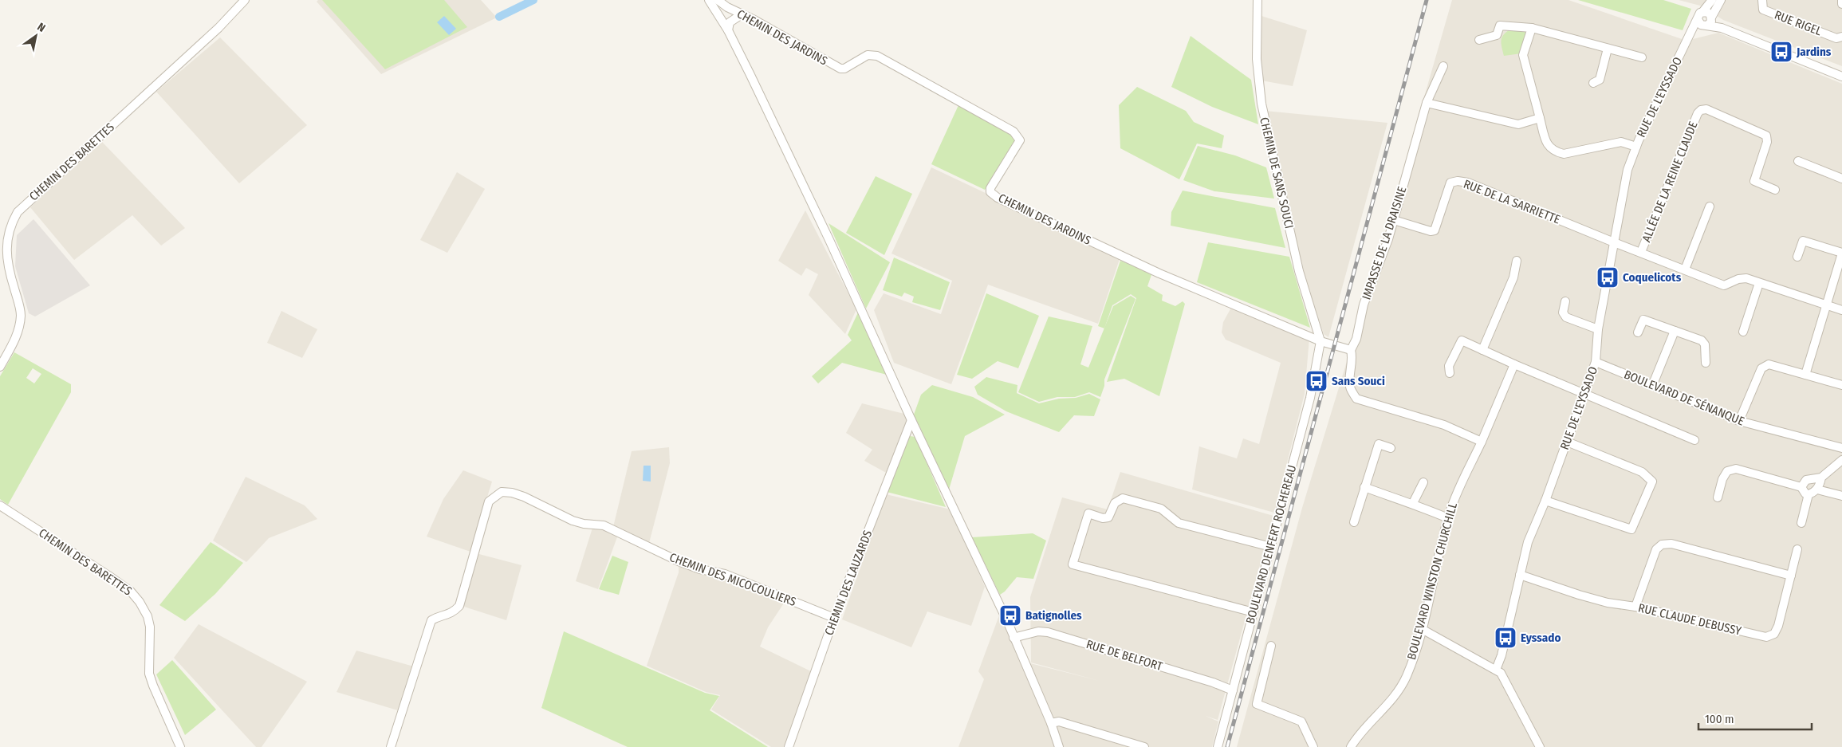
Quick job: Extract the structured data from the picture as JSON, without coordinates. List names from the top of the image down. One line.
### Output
{"streets":{"street":["RUE RIGEL","CHEMIN DES JARDINS","RUE DE L'EYSSADO","CHEMIN DES BARETTES","CHEMIN DE SANS SOUCI","ALLÉE DE LA REINE CLAUDE","RUE DE LA SARRIETTE","IMPASSE DE LA DRAISINE","BOULEVARD DE SÉNANQUE","BOULEVARD DENFERT ROCHEREAU","CHEMIN DES MICOCOULIERS","BOULEVARD WINSTON CHURCHILL","CHEMIN DES LAUZARDS","RUE CLAUDE DEBUSSY","RUE DE BELFORT"]},"crossings":[["CHEMIN DES JARDINS","CHEMIN DE SANS SOUCI"],["CHEMIN DES JARDINS","BOULEVARD DENFERT ROCHEREAU"],["RUE DE L'EYSSADO","RUE DE LA SARRIETTE"],["RUE DE L'EYSSADO","BOULEVARD DE SÉNANQUE"],["RUE DE L'EYSSADO","RUE CLAUDE DEBUSSY"],["CHEMIN DE SANS SOUCI","BOULEVARD DENFERT ROCHEREAU"],["RUE DE LA SARRIETTE","IMPASSE DE LA DRAISINE"],["BOULEVARD DENFERT ROCHEREAU","RUE DE BELFORT"],["CHEMIN DES MICOCOULIERS","CHEMIN DES LAUZARDS"]],"places":{"bus stop":["Jardins","Coquelicots","Sans Souci","Batignolles","Eyssado"]},"scale_bar":"100 m","north":"top right"}
